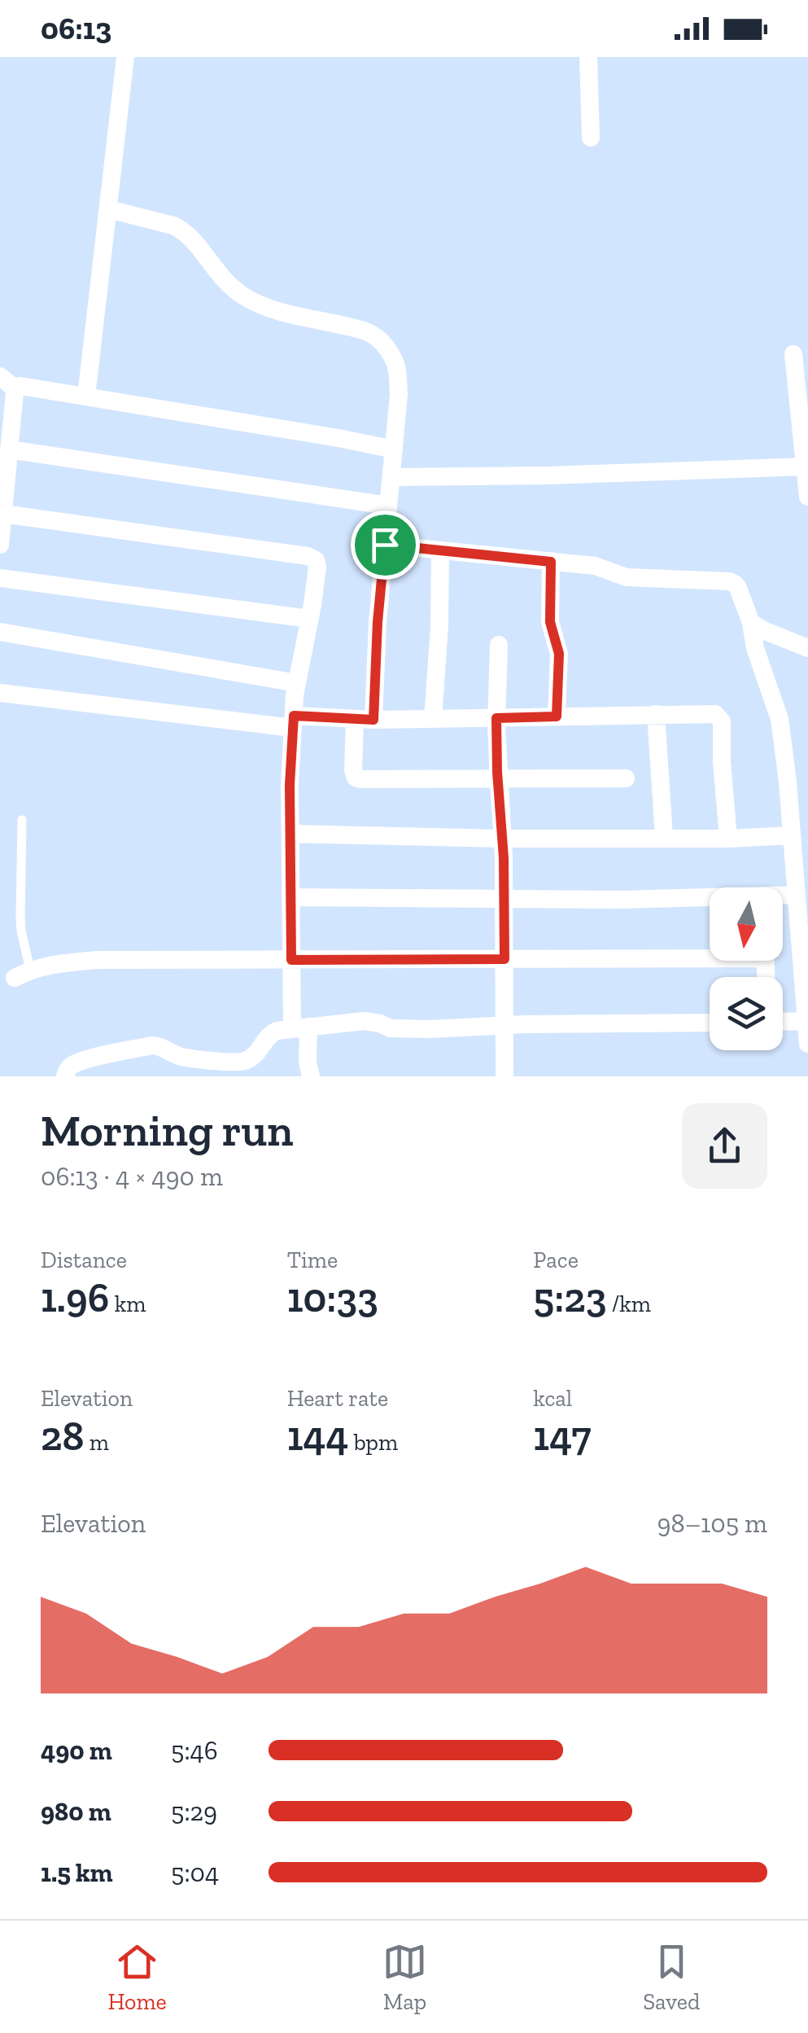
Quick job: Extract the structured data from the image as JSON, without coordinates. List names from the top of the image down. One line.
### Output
{"north":"bottom","page":{"status":"06:13","heading":["Morning run","06:13 · 4 × 490 m"],"stats":[["Distance","1.96 km"],["Time","10:33"],["Pace","5:23 /km"],["Elevation","28 m"],["Heart rate","144 bpm"],["kcal","147"]],"chart":["Elevation","98–105 m"],"list":[{"name":"490 m","note":"5:46"},{"name":"980 m","note":"5:29"},{"name":"1.5 km","note":"5:04"}],"tabs":["Home","Map","Saved"]}}
